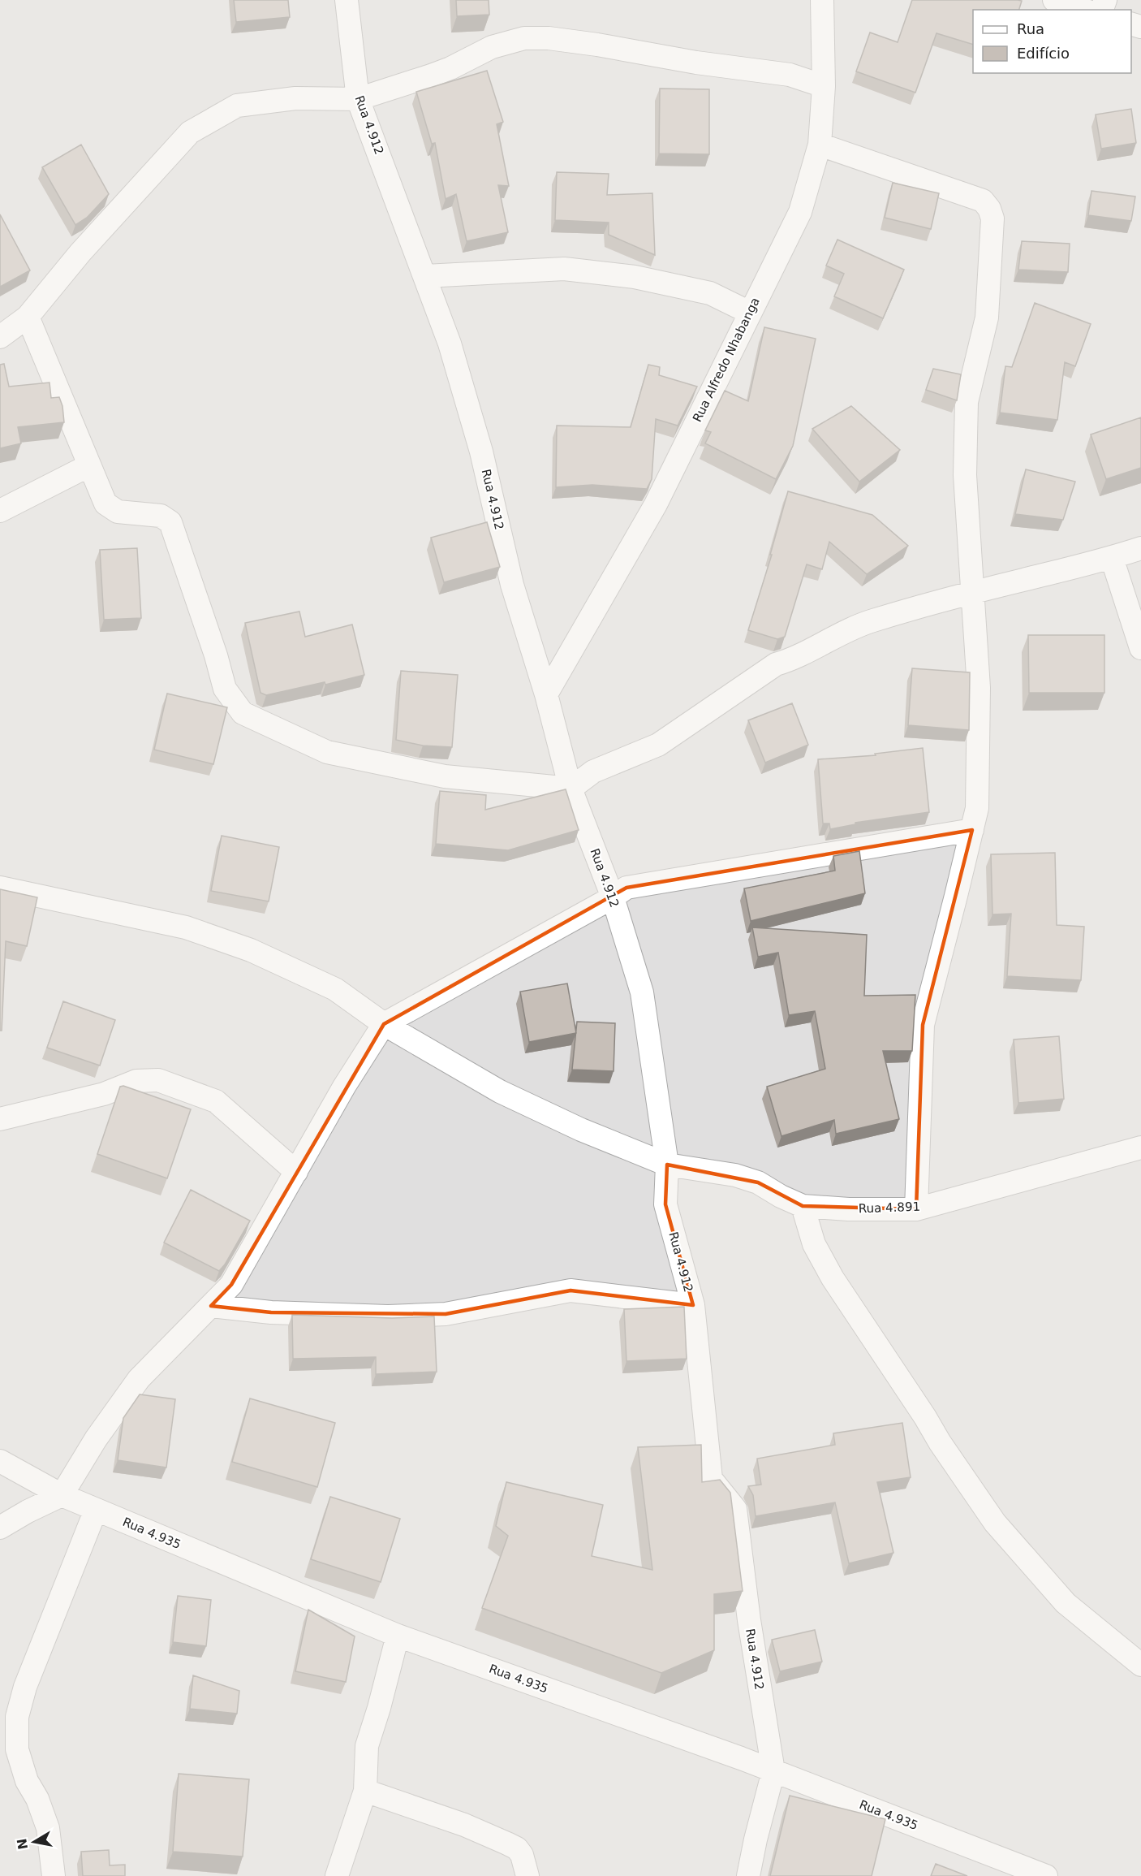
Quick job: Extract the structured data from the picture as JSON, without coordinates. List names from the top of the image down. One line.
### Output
{"streets":{"street":["Rua 4.912","Rua Alfredo Nhabanga","Rua 4.891","Rua 4.935"]},"crossings":[["Rua 4.912","Rua Alfredo Nhabanga"],["Rua 4.912","Rua 4.891"],["Rua 4.912","Rua 4.935"]],"legend":["Rua","Edifício"],"north":"left"}
